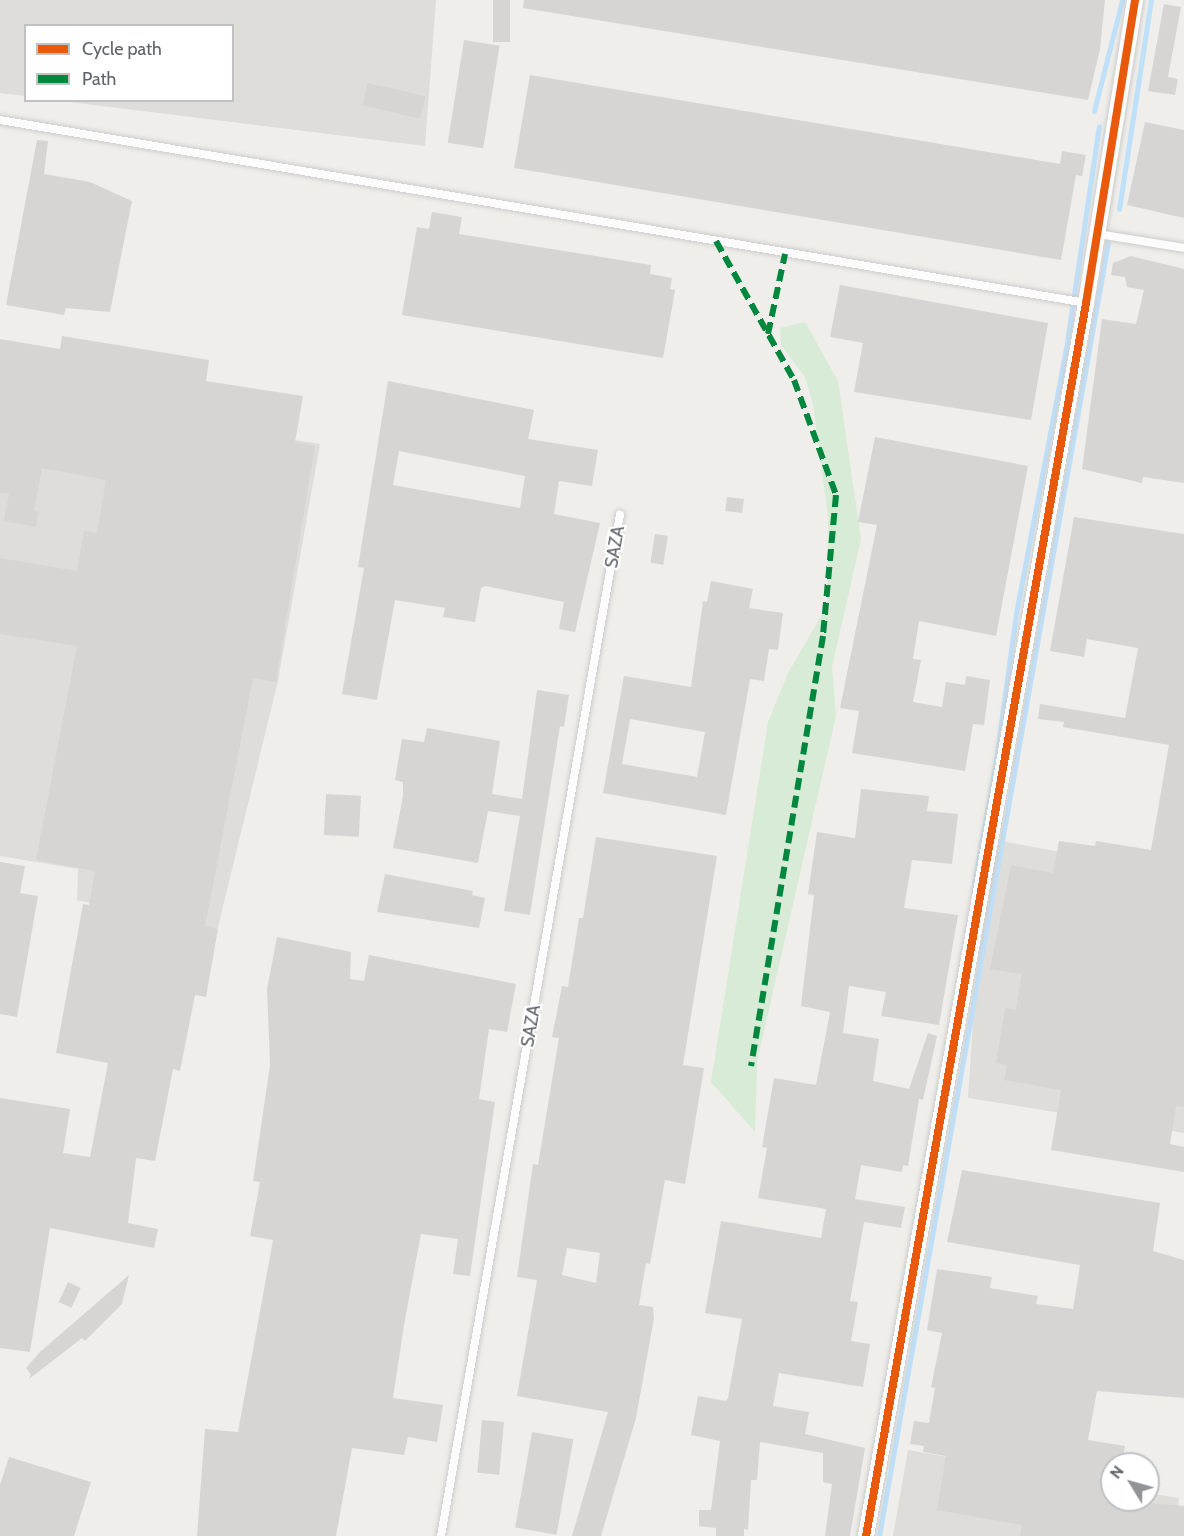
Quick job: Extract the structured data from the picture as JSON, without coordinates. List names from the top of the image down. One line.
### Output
{"streets":{"lane":["SAZA"]},"legend":["Cycle path","Path"],"north":"top left"}
